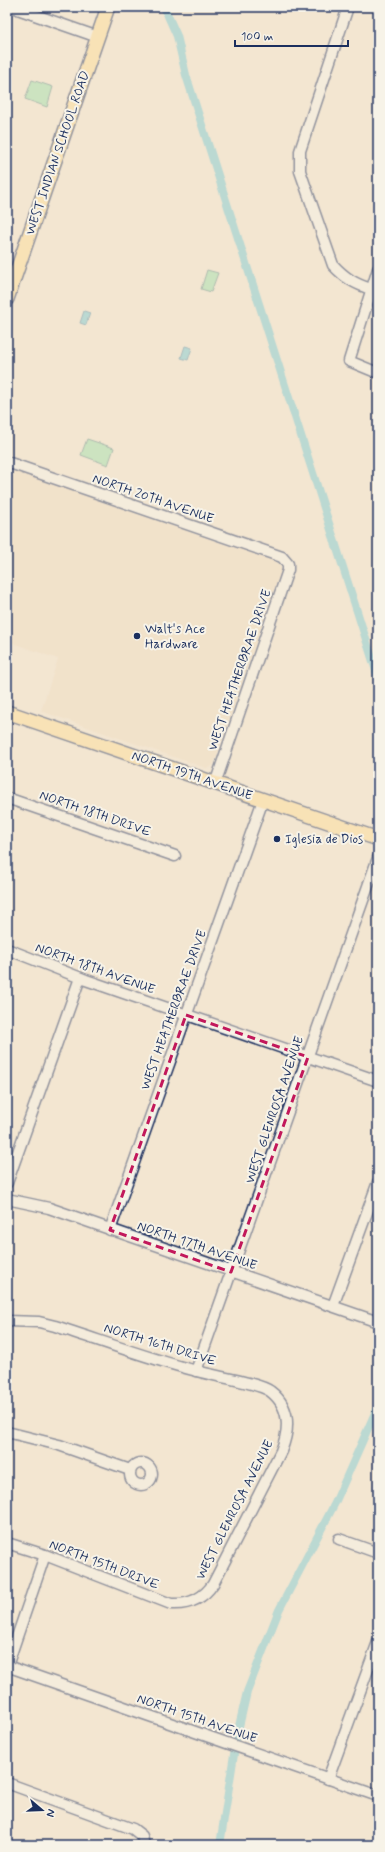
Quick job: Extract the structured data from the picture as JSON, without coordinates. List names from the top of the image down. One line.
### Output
{"streets":{"main road":["WEST INDIAN SCHOOL ROAD","NORTH 19TH AVENUE"],"street":["NORTH 20TH AVENUE","WEST HEATHERBRAE DRIVE","NORTH 18TH DRIVE","NORTH 18TH AVENUE","WEST GLENROSA AVENUE","NORTH 17TH AVENUE","NORTH 16TH DRIVE","NORTH 15TH DRIVE","NORTH 15TH AVENUE"]},"crossings":[["NORTH 20TH AVENUE","WEST HEATHERBRAE DRIVE"],["WEST HEATHERBRAE DRIVE","NORTH 19TH AVENUE"],["WEST HEATHERBRAE DRIVE","NORTH 18TH AVENUE"],["WEST HEATHERBRAE DRIVE","NORTH 17TH AVENUE"],["NORTH 18TH AVENUE","WEST GLENROSA AVENUE"],["WEST GLENROSA AVENUE","NORTH 17TH AVENUE"],["WEST GLENROSA AVENUE","NORTH 16TH DRIVE"],["WEST GLENROSA AVENUE","NORTH 15TH DRIVE"]],"places":["Walt's Ace Hardware","Iglesia de Dios"],"scale_bar":"100 m","north":"right"}
